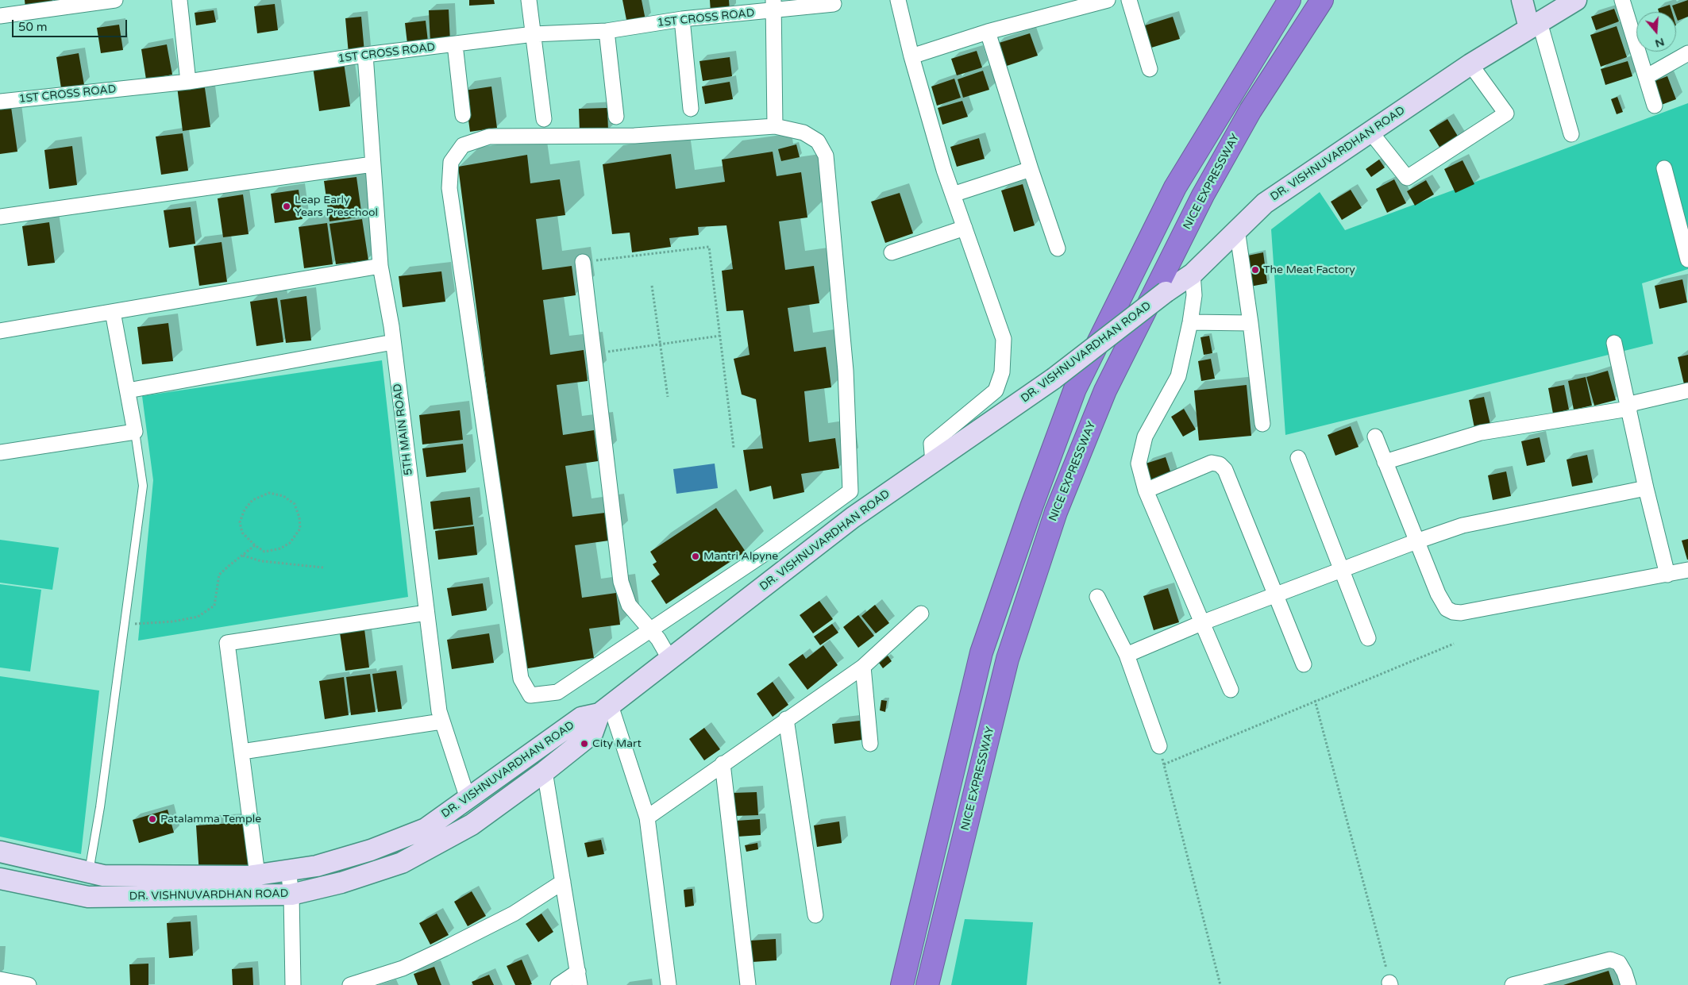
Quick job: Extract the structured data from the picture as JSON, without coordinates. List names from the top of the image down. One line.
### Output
{"streets":{"highway":["NICE EXPRESSWAY"],"main road":["DR. VISHNUVARDHAN ROAD"],"street":["1ST CROSS ROAD","5TH MAIN ROAD"]},"crossings":[["1ST CROSS ROAD","5TH MAIN ROAD"],["DR. VISHNUVARDHAN ROAD","5TH MAIN ROAD"]],"places":["Leap Early Years Preschool","The Meat Factory","Mantri Alpyne","City Mart","Patalamma Temple"],"scale_bar":"50 m","north":"bottom"}
